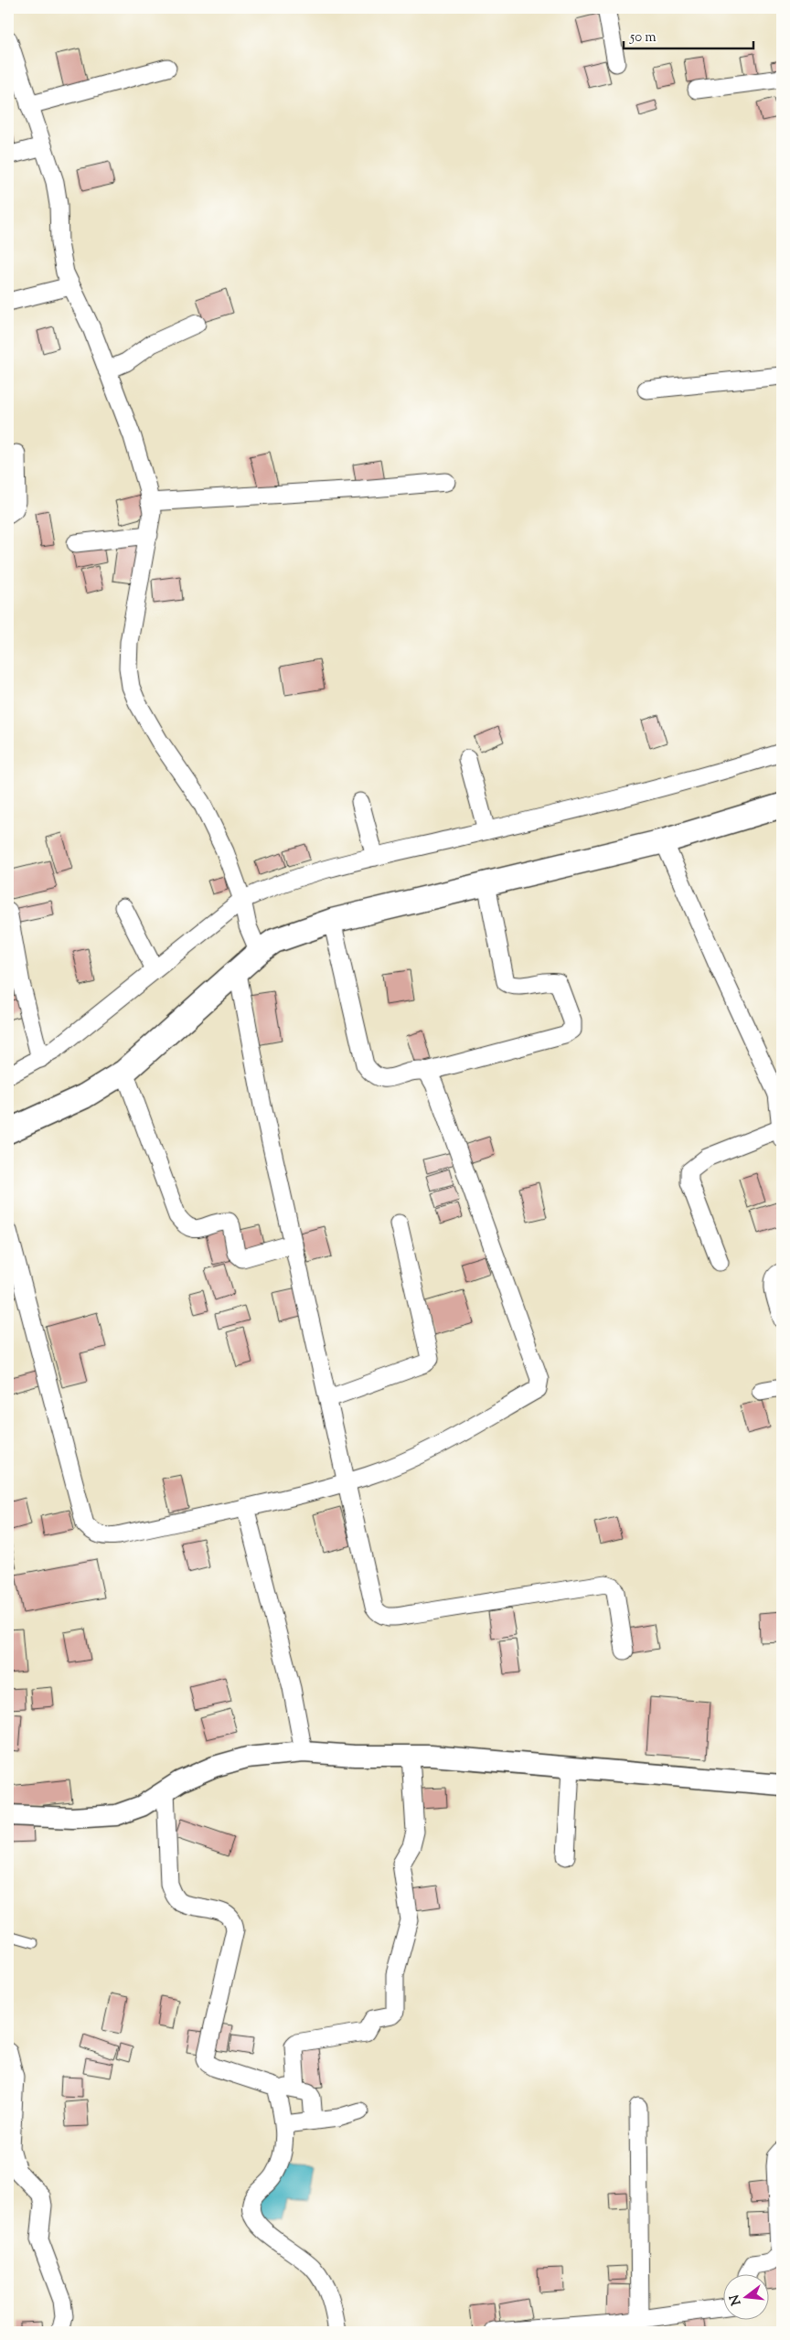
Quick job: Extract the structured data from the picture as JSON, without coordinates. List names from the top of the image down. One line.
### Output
{"scale_bar":"50 m","north":"left"}
